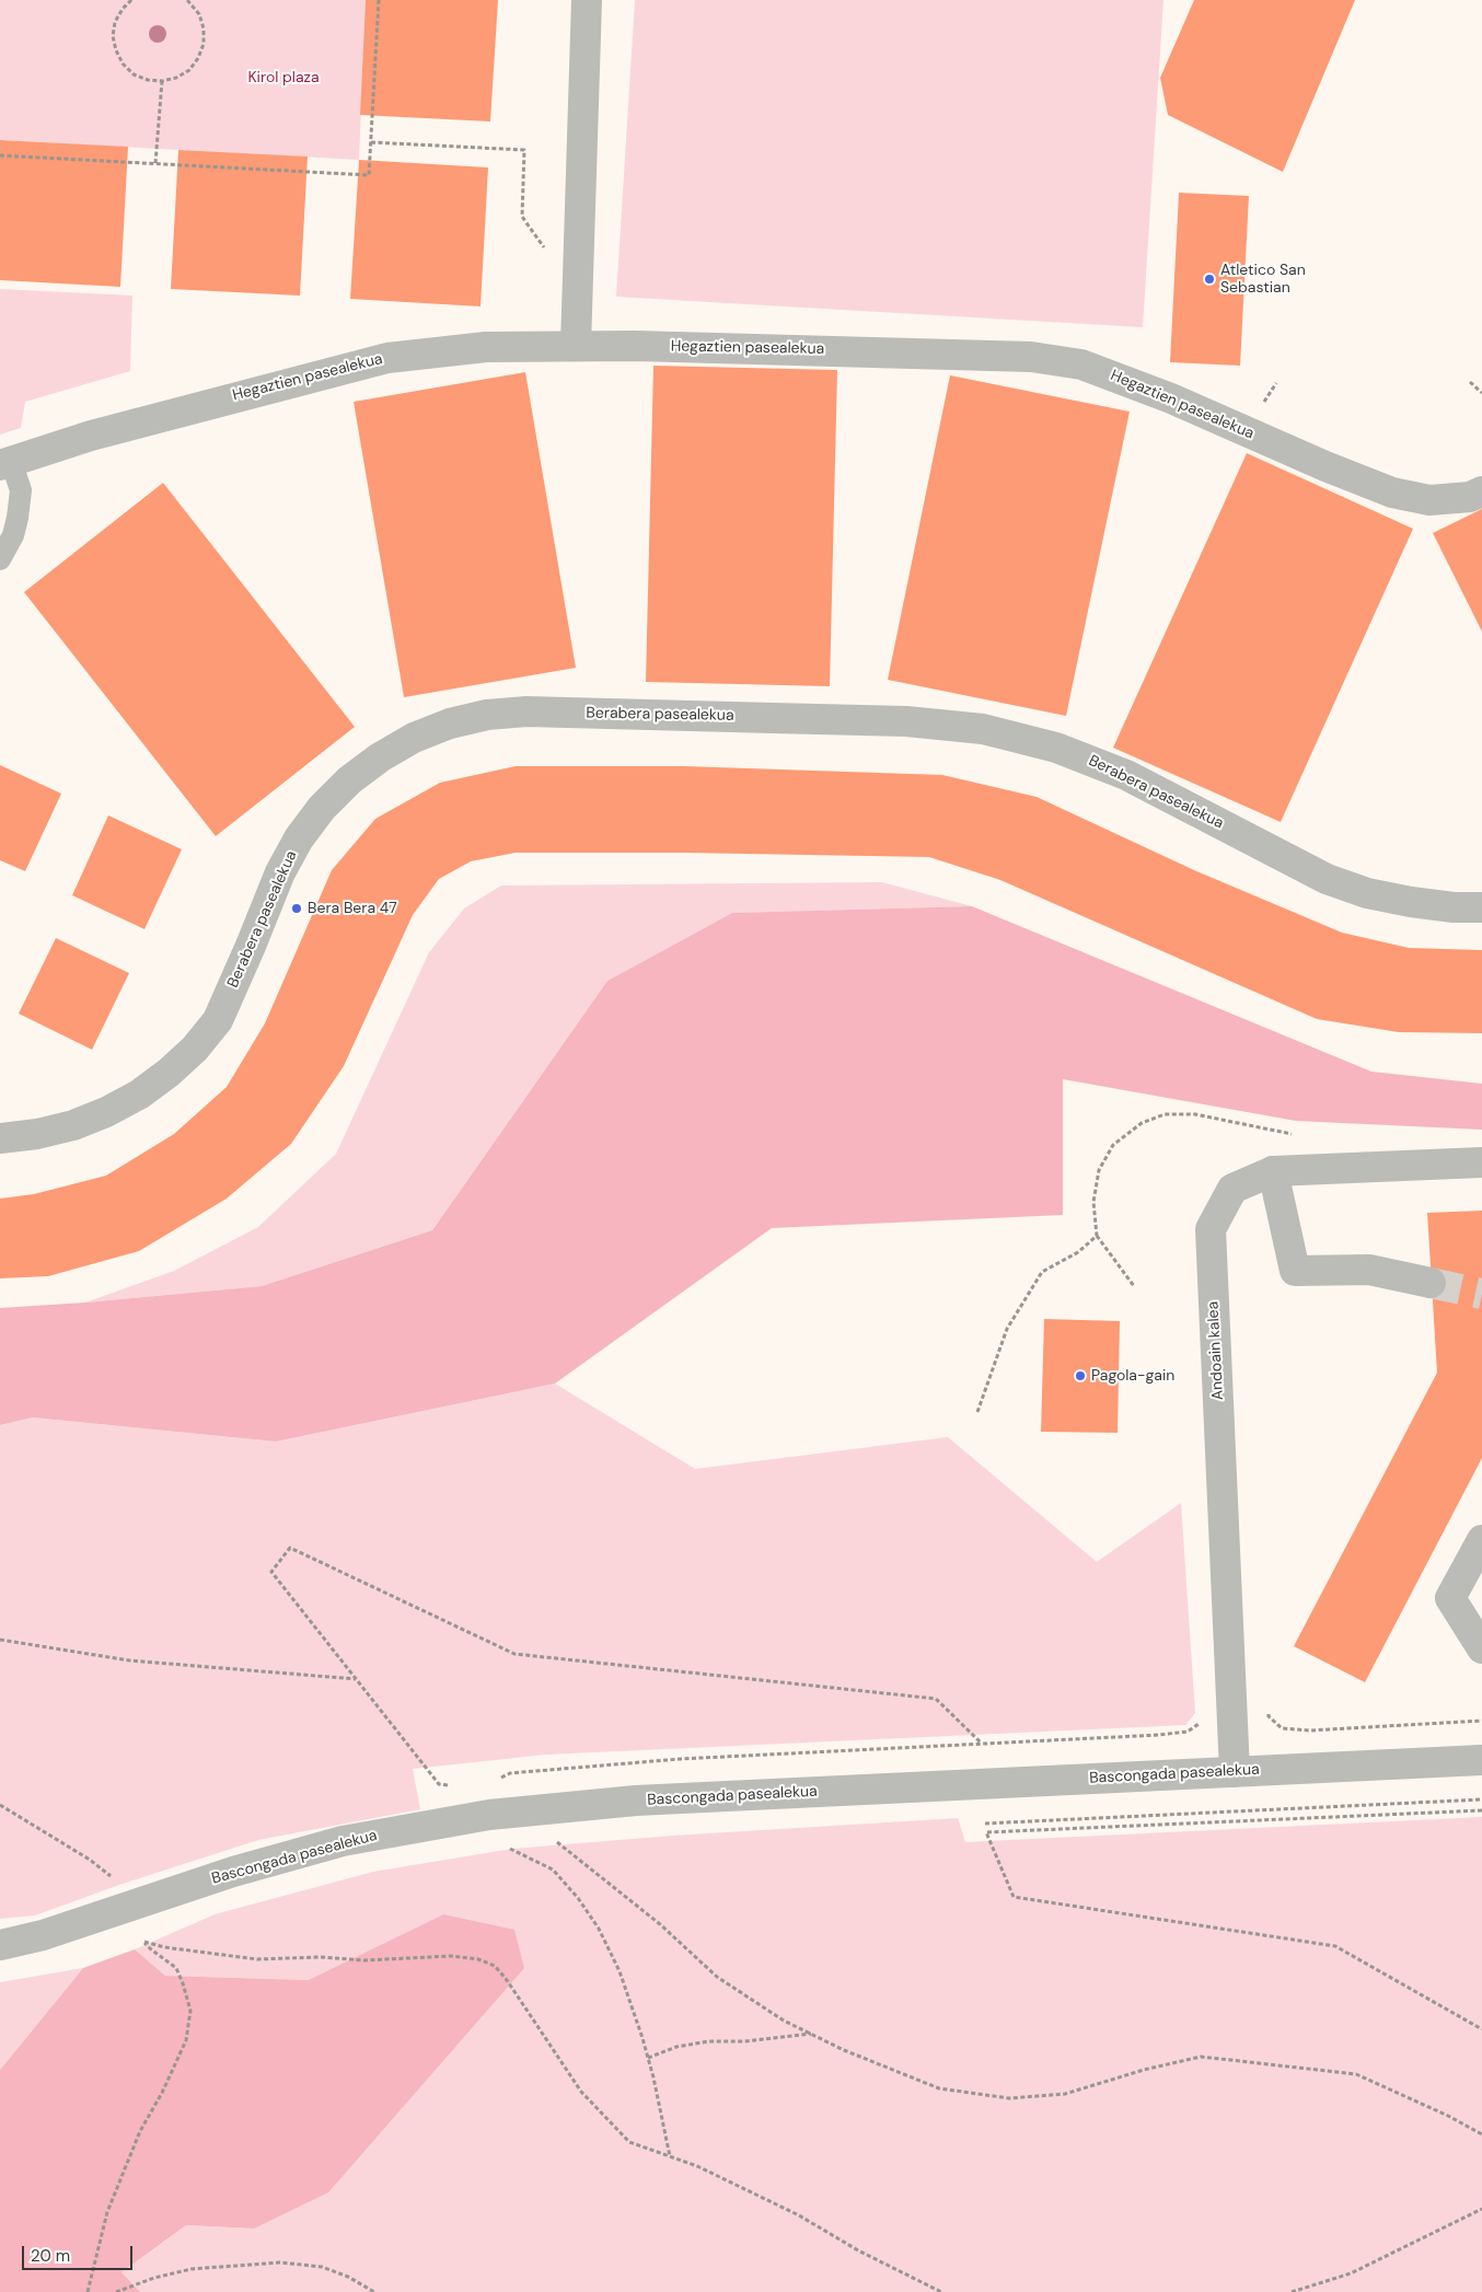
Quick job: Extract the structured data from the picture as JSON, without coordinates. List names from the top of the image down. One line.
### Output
{"streets":{"street":["Hegaztien pasealekua","Berabera pasealekua","Andoain kalea","Bascongada pasealekua"]},"crossings":[["Andoain kalea","Bascongada pasealekua"]],"parks":["Kirol plaza"],"places":["Atletico San Sebastian","Bera Bera 47","Pagola-gain"],"scale_bar":"20 m"}
